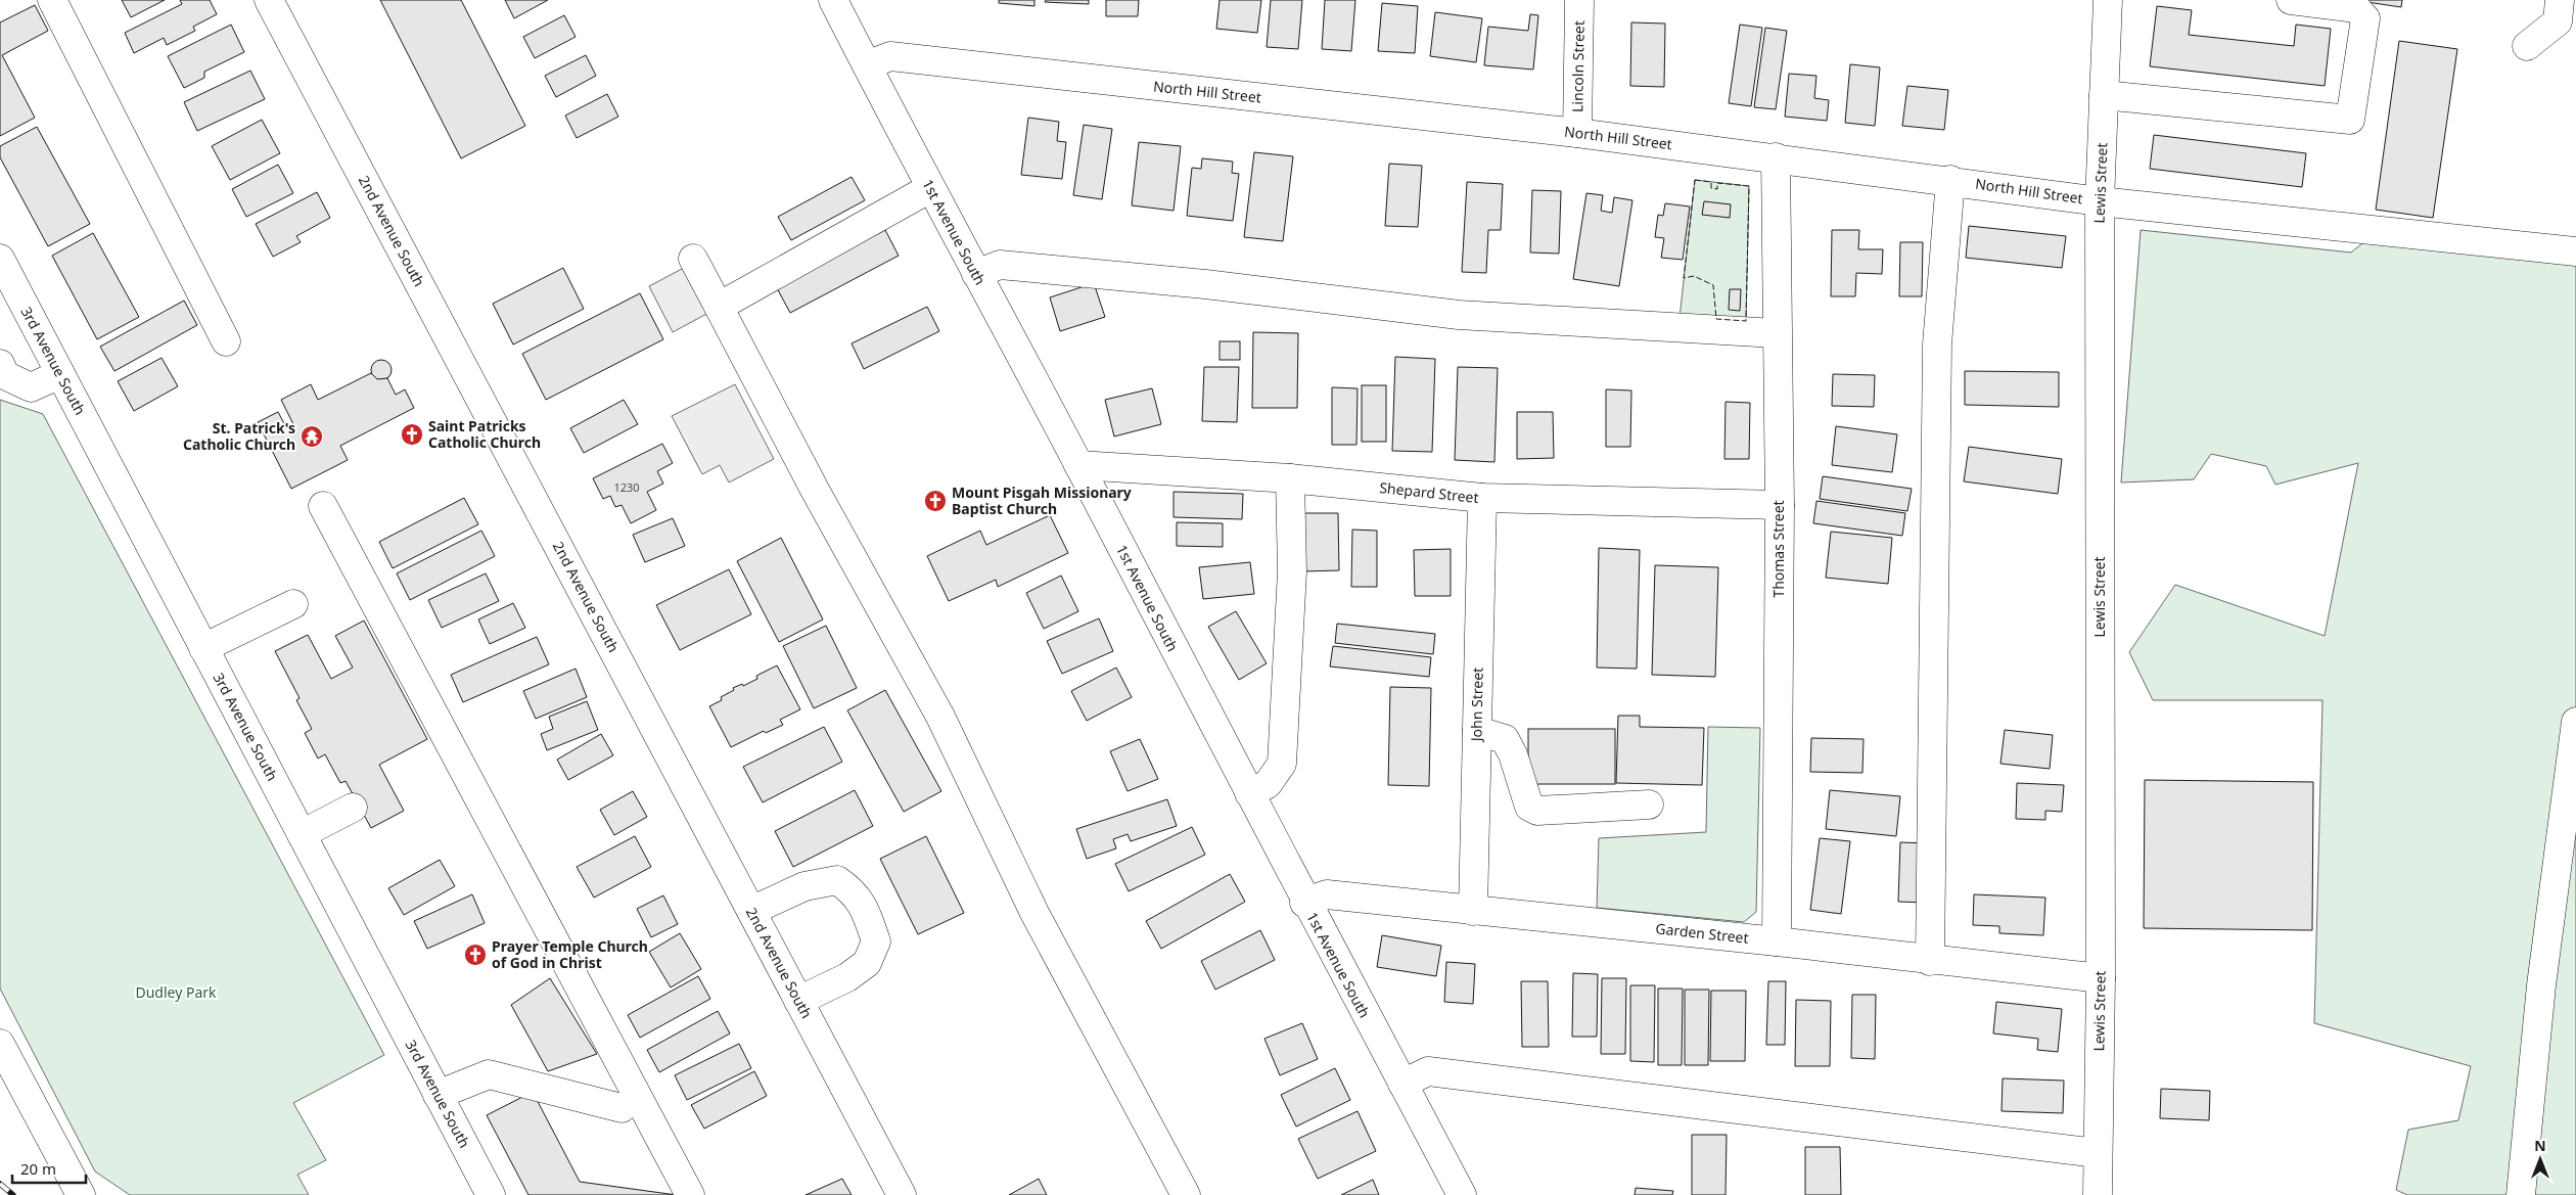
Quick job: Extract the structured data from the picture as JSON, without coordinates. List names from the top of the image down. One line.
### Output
{"streets":{"street":["Lincoln Street","North Hill Street","Lewis Street","2nd Avenue South","1st Avenue South","3rd Avenue South","Shepard Street","Thomas Street","John Street","Garden Street"]},"crossings":[["Lincoln Street","North Hill Street"],["North Hill Street","Lewis Street"],["North Hill Street","1st Avenue South"],["North Hill Street","Thomas Street"],["Lewis Street","Garden Street"],["1st Avenue South","Shepard Street"],["1st Avenue South","Garden Street"],["Shepard Street","Thomas Street"],["Shepard Street","John Street"],["Thomas Street","Garden Street"],["John Street","Garden Street"]],"parks":["Dudley Park"],"places":{"church":["Saint Patricks Catholic Church","Mount Pisgah Missionary Baptist Church","Prayer Temple Church of God in Christ"],"temple":["St. Patrick's Catholic Church"]},"house_numbers":["1230"],"scale_bar":"20 m","north":"top"}
